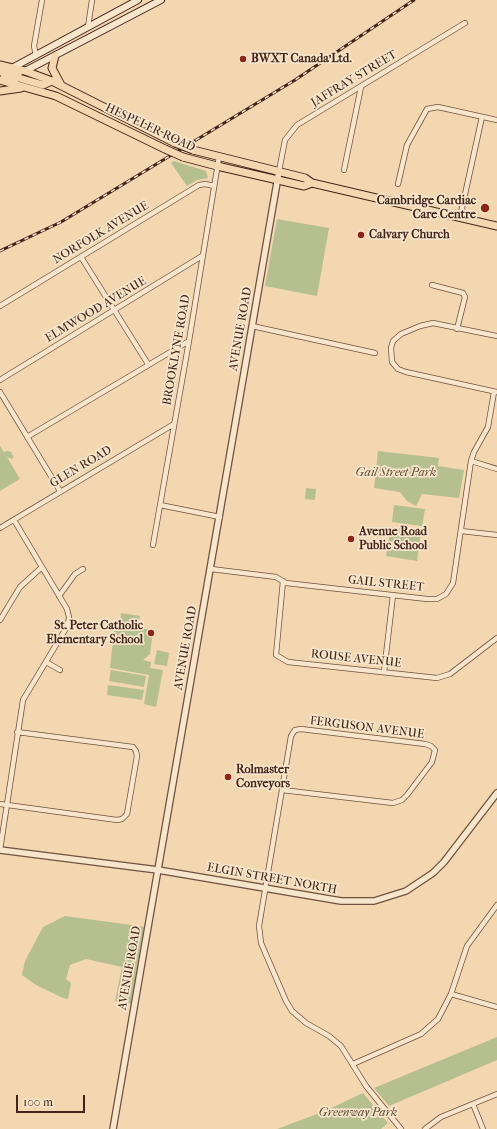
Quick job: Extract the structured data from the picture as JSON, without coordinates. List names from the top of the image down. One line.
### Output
{"streets":{"main road":["HESPELER ROAD"],"street":["JAFFRAY STREET","NORFOLK AVENUE","ELMWOOD AVENUE","AVENUE ROAD","BROOKLYNE ROAD","GLEN ROAD","GAIL STREET","ROUSE AVENUE","FERGUSON AVENUE","ELGIN STREET NORTH"]},"crossings":[["JAFFRAY STREET","HESPELER ROAD"],["JAFFRAY STREET","AVENUE ROAD"],["HESPELER ROAD","AVENUE ROAD"],["HESPELER ROAD","BROOKLYNE ROAD"],["NORFOLK AVENUE","BROOKLYNE ROAD"],["ELMWOOD AVENUE","BROOKLYNE ROAD"],["AVENUE ROAD","GAIL STREET"],["AVENUE ROAD","ELGIN STREET NORTH"],["BROOKLYNE ROAD","GLEN ROAD"],["GAIL STREET","ROUSE AVENUE"],["FERGUSON AVENUE","ELGIN STREET NORTH"]],"parks":["Gail Street Park","Greenway Park"],"places":["BWXT Canada Ltd.","Cambridge Cardiac Care Centre","Calvary Church","Avenue Road Public School","St. Peter Catholic Elementary School","Rolmaster Conveyors"],"scale_bar":"100 m"}
